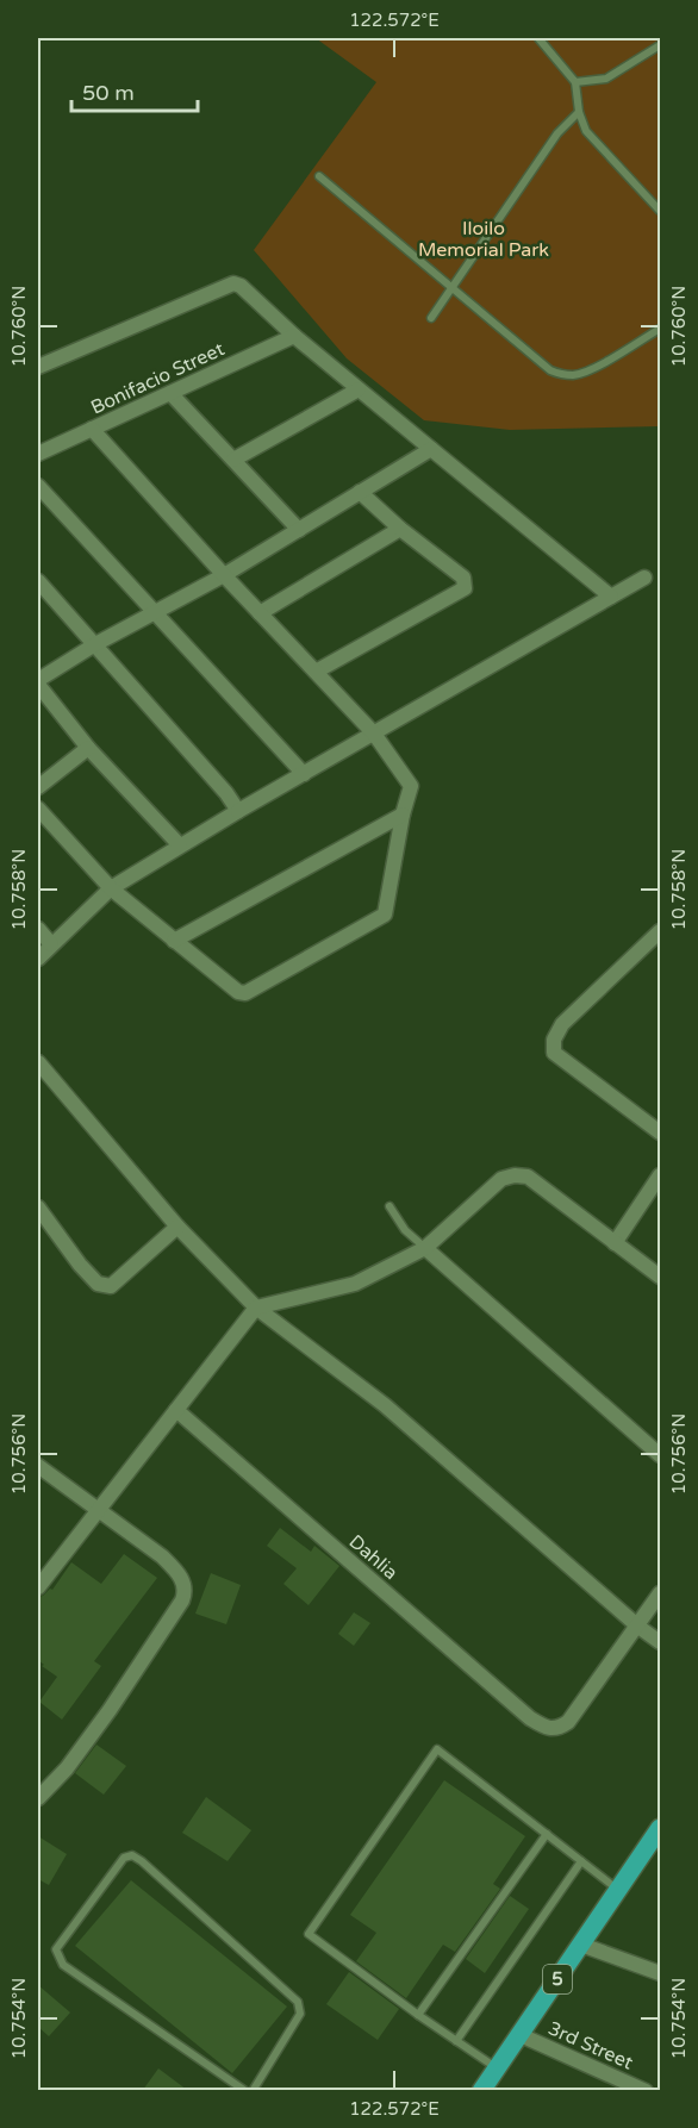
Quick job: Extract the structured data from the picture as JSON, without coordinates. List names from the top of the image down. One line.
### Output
{"streets":{"main road":["5"],"street":["Bonifacio Street","Dahlia","3rd Street"]},"crossings":[["5","3rd Street"]],"parks":["Iloilo Memorial Park"],"scale_bar":"50 m","coordinates":["122.572°E","10.760°N","10.758°N","10.756°N","10.754°N"]}
